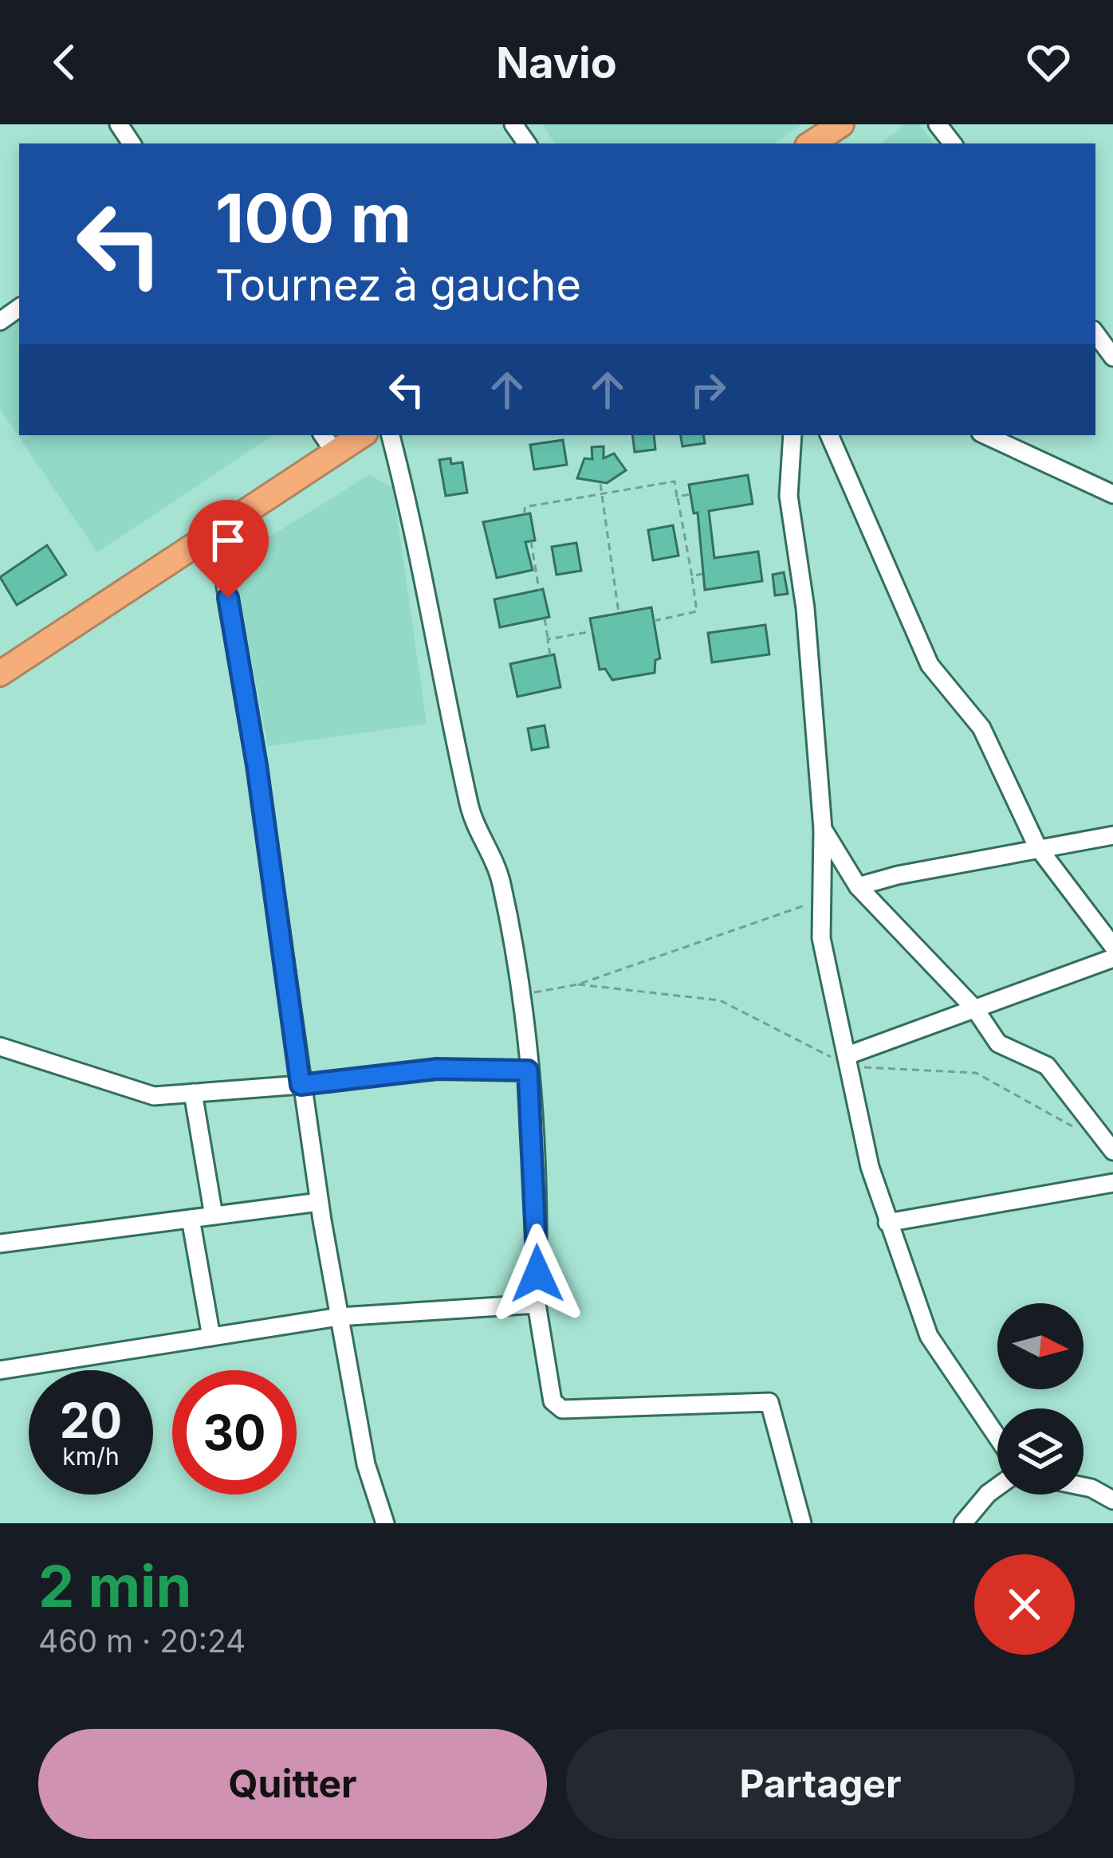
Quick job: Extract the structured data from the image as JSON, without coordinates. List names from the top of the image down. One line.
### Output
{"north":"right","page":{"header":"Navio","turn":["100 m","Tournez à gauche"],"speed":"20 km/h","limit":"30","heading":["2 min","460 m · 20:24"],"buttons":["Quitter","Partager"]}}
